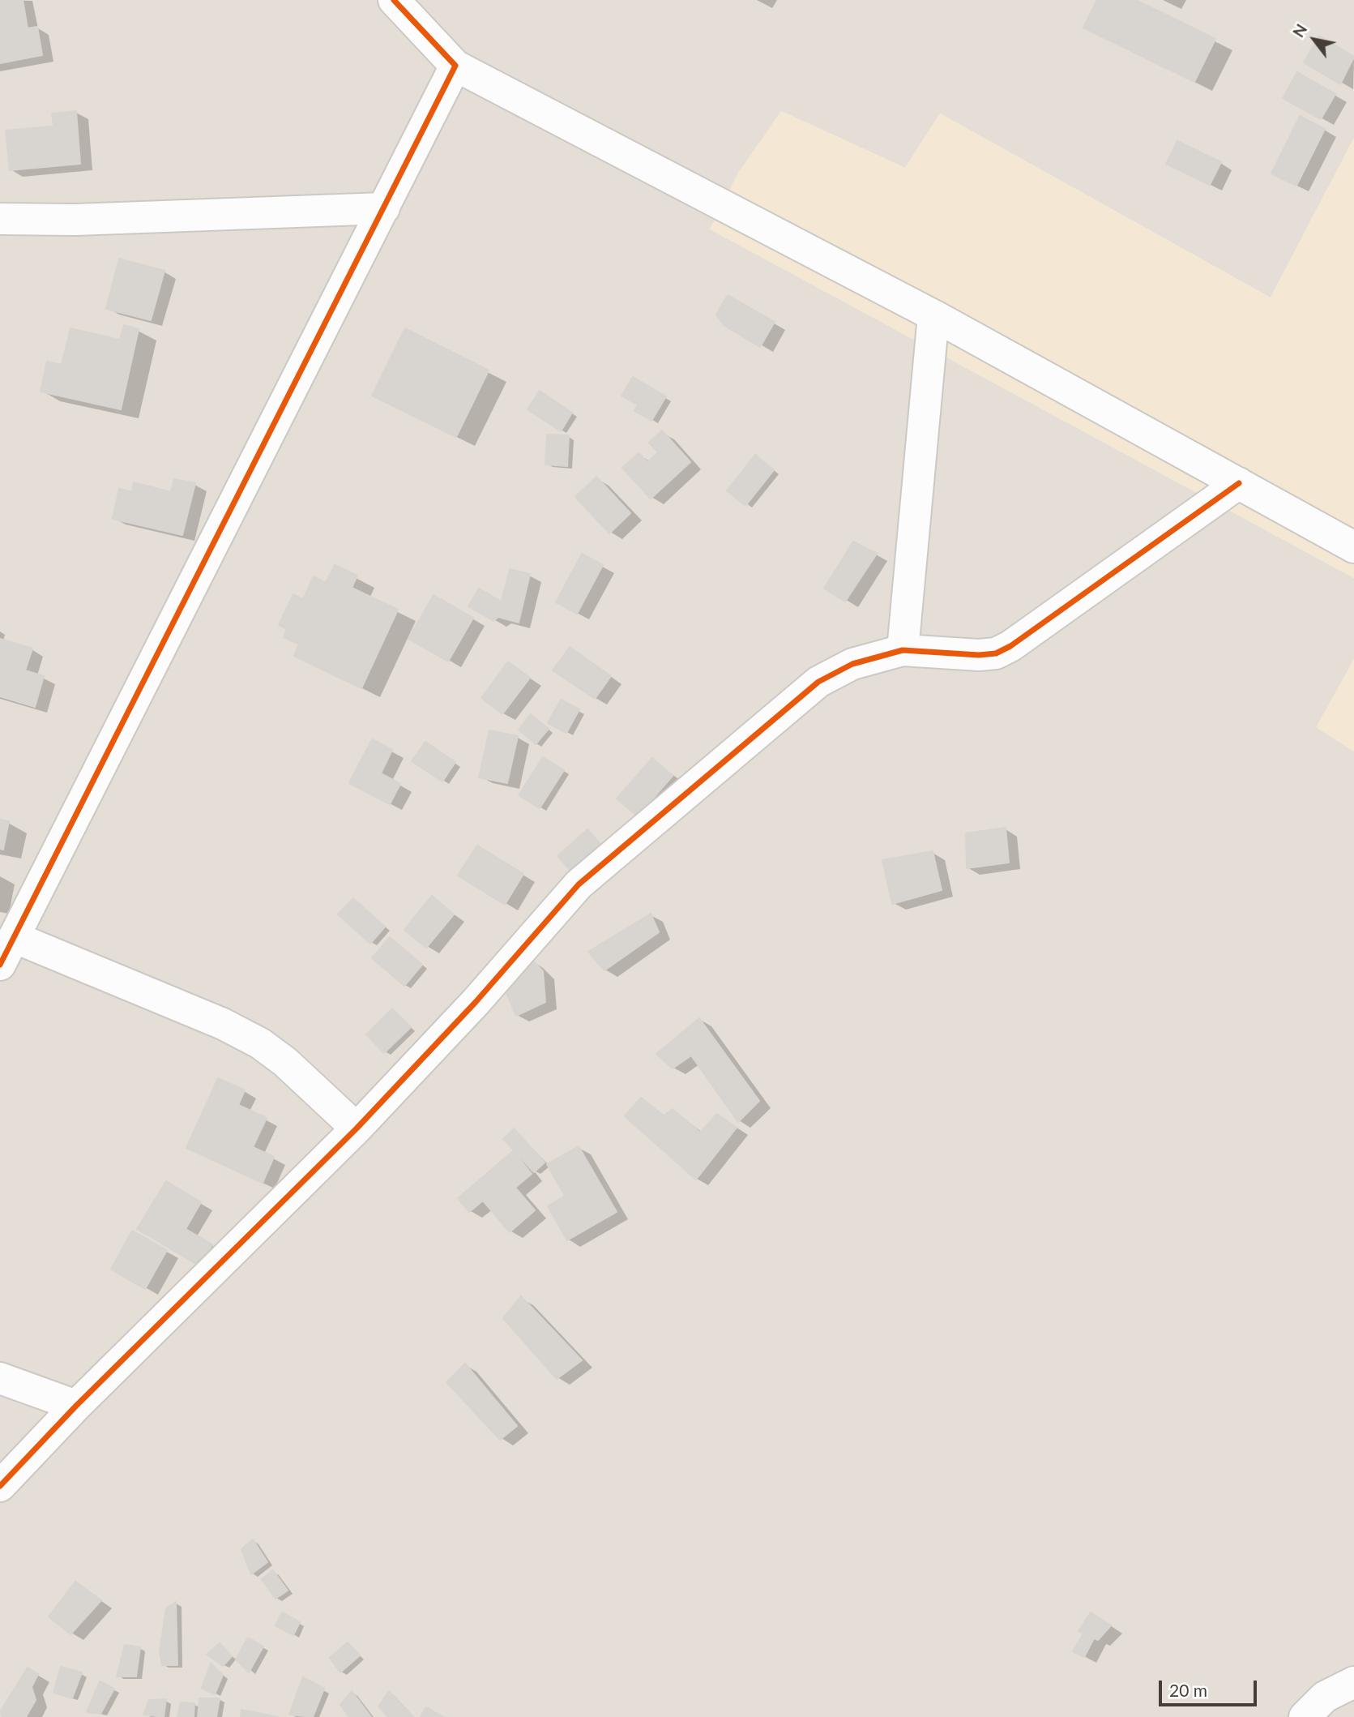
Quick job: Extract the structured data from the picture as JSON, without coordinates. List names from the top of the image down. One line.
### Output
{"scale_bar":"20 m","north":"top left"}
